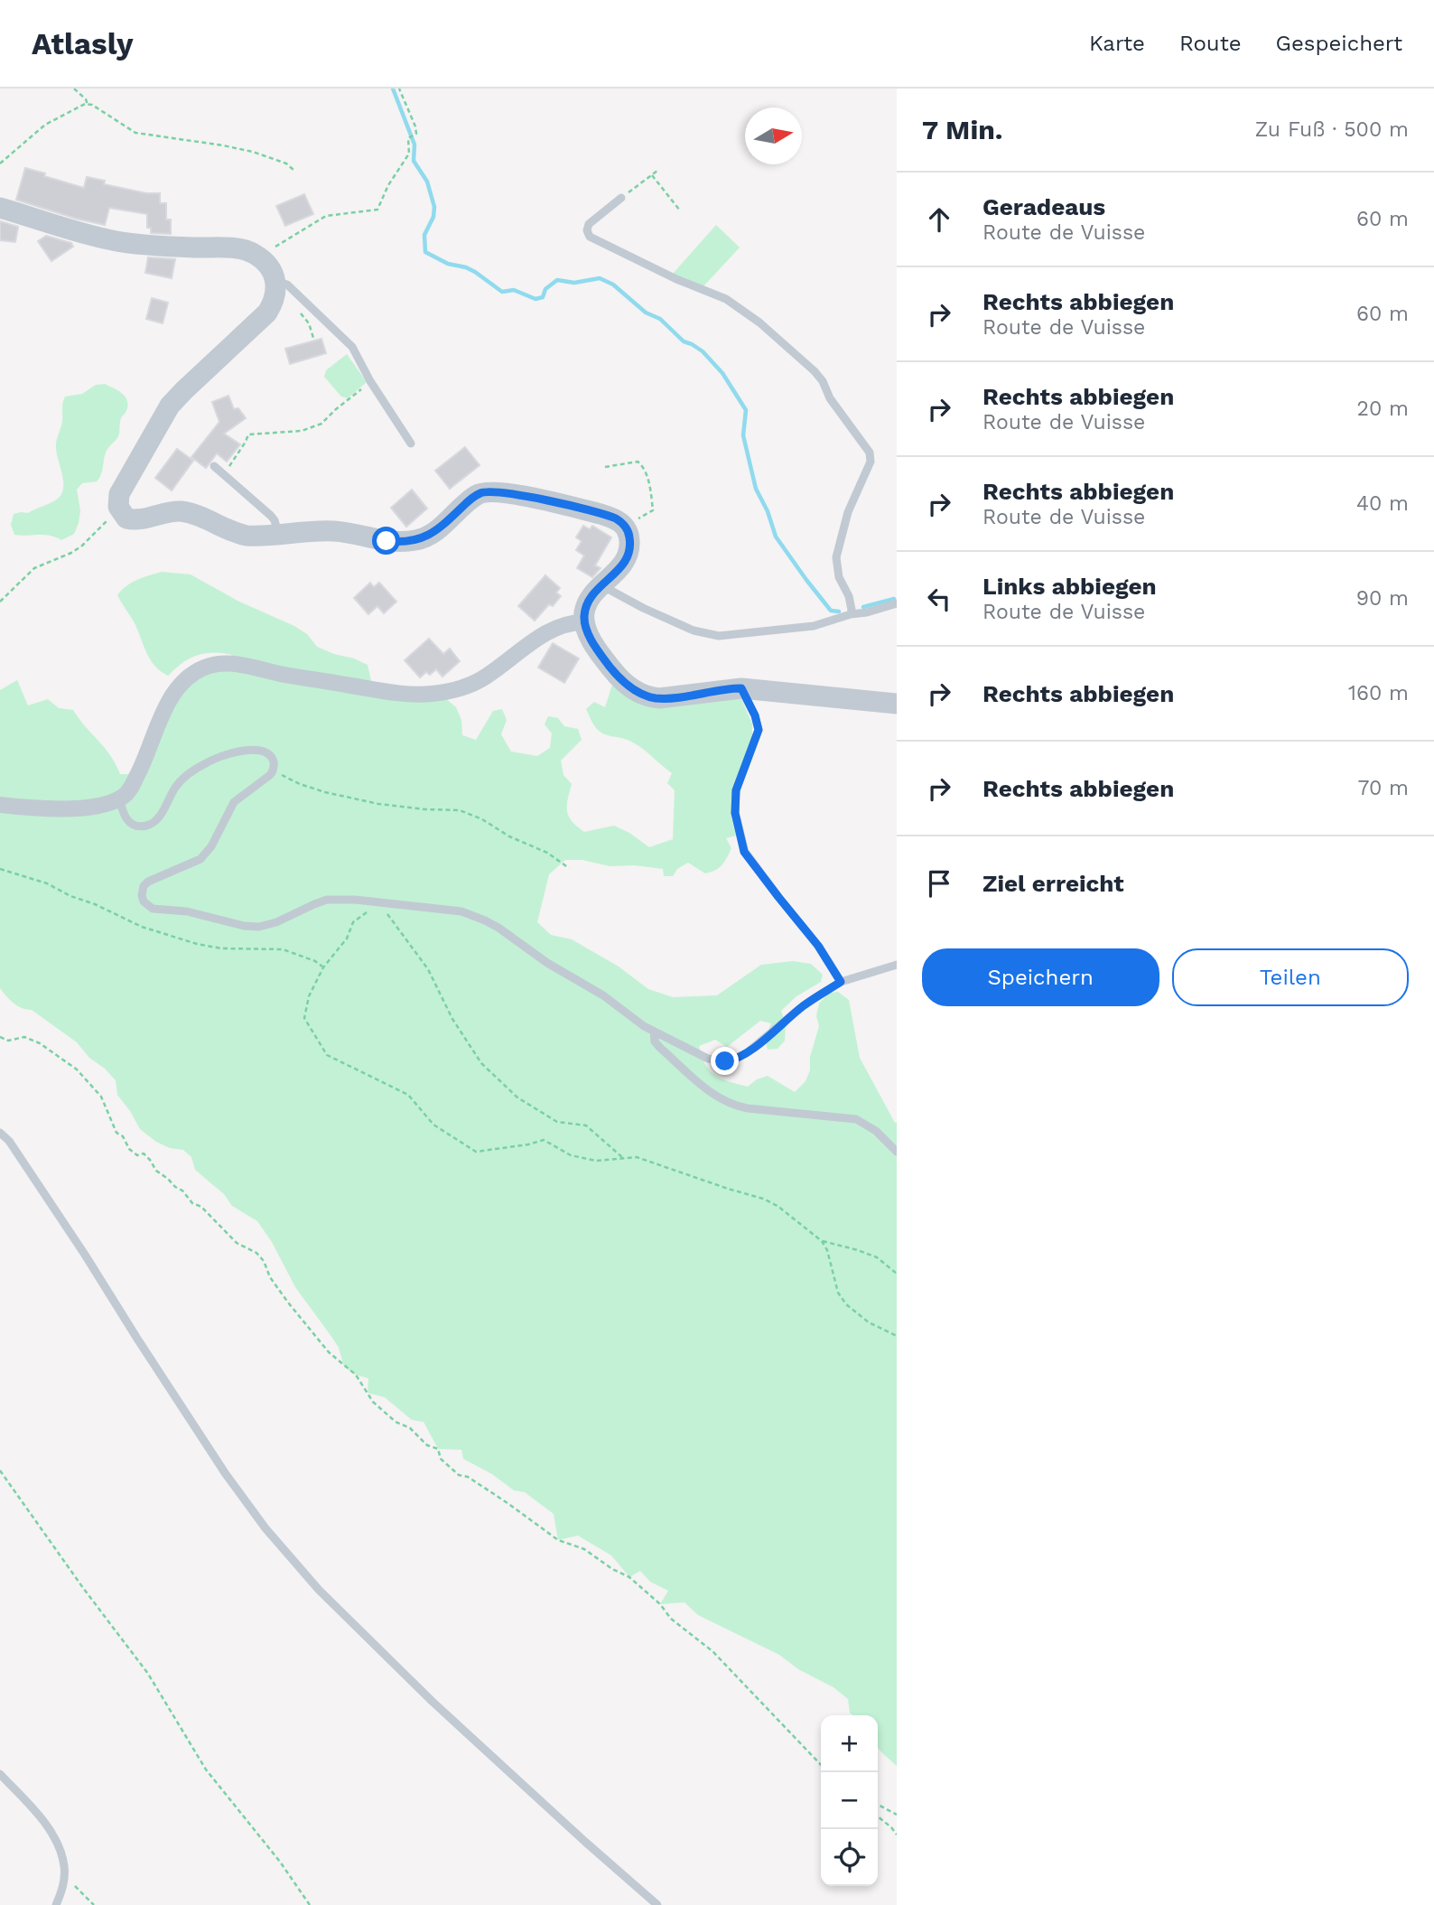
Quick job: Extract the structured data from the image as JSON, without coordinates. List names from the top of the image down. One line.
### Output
{"north":"right","page":{"header":"Atlasly","nav":["Karte","Route","Gespeichert"],"heading":["7 Min.","Zu Fuß · 500 m"],"list":[["Geradeaus","Route de Vuisse","60 m"],["Rechts abbiegen","Route de Vuisse","60 m"],["Rechts abbiegen","Route de Vuisse","20 m"],["Rechts abbiegen","Route de Vuisse","40 m"],["Links abbiegen","Route de Vuisse","90 m"],["Rechts abbiegen","160 m"],["Rechts abbiegen","70 m"],"Ziel erreicht"],"buttons":["Speichern","Teilen"],"map_buttons":["+","−"]}}
